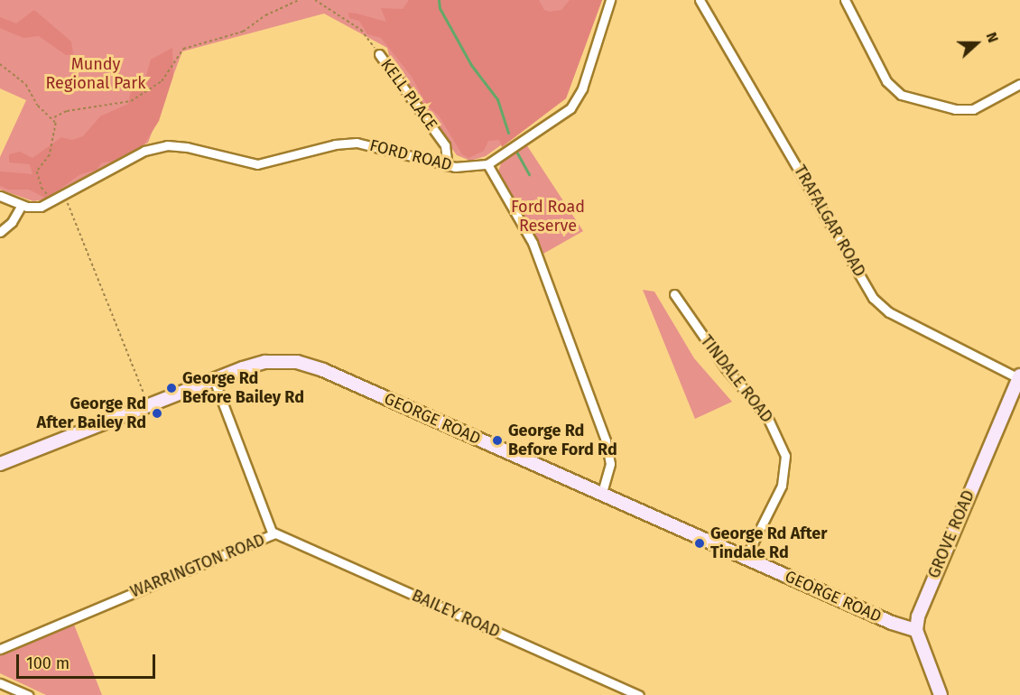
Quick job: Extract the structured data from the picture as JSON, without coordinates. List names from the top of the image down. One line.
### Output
{"streets":{"street":["KELL PLACE","FORD ROAD","TRAFALGAR ROAD","TINDALE ROAD","GEORGE ROAD","GROVE ROAD","WARRINGTON ROAD","BAILEY ROAD"]},"crossings":[["KELL PLACE","FORD ROAD"],["TRAFALGAR ROAD","GROVE ROAD"],["TINDALE ROAD","GEORGE ROAD"],["GEORGE ROAD","GROVE ROAD"],["GEORGE ROAD","WARRINGTON ROAD"],["WARRINGTON ROAD","BAILEY ROAD"]],"parks":["Mundy Regional Park","Ford Road Reserve"],"places":["George Rd Before Bailey Rd","George Rd After Bailey Rd","George Rd Before Ford Rd","George Rd After Tindale Rd"],"scale_bar":"100 m","north":"right"}
